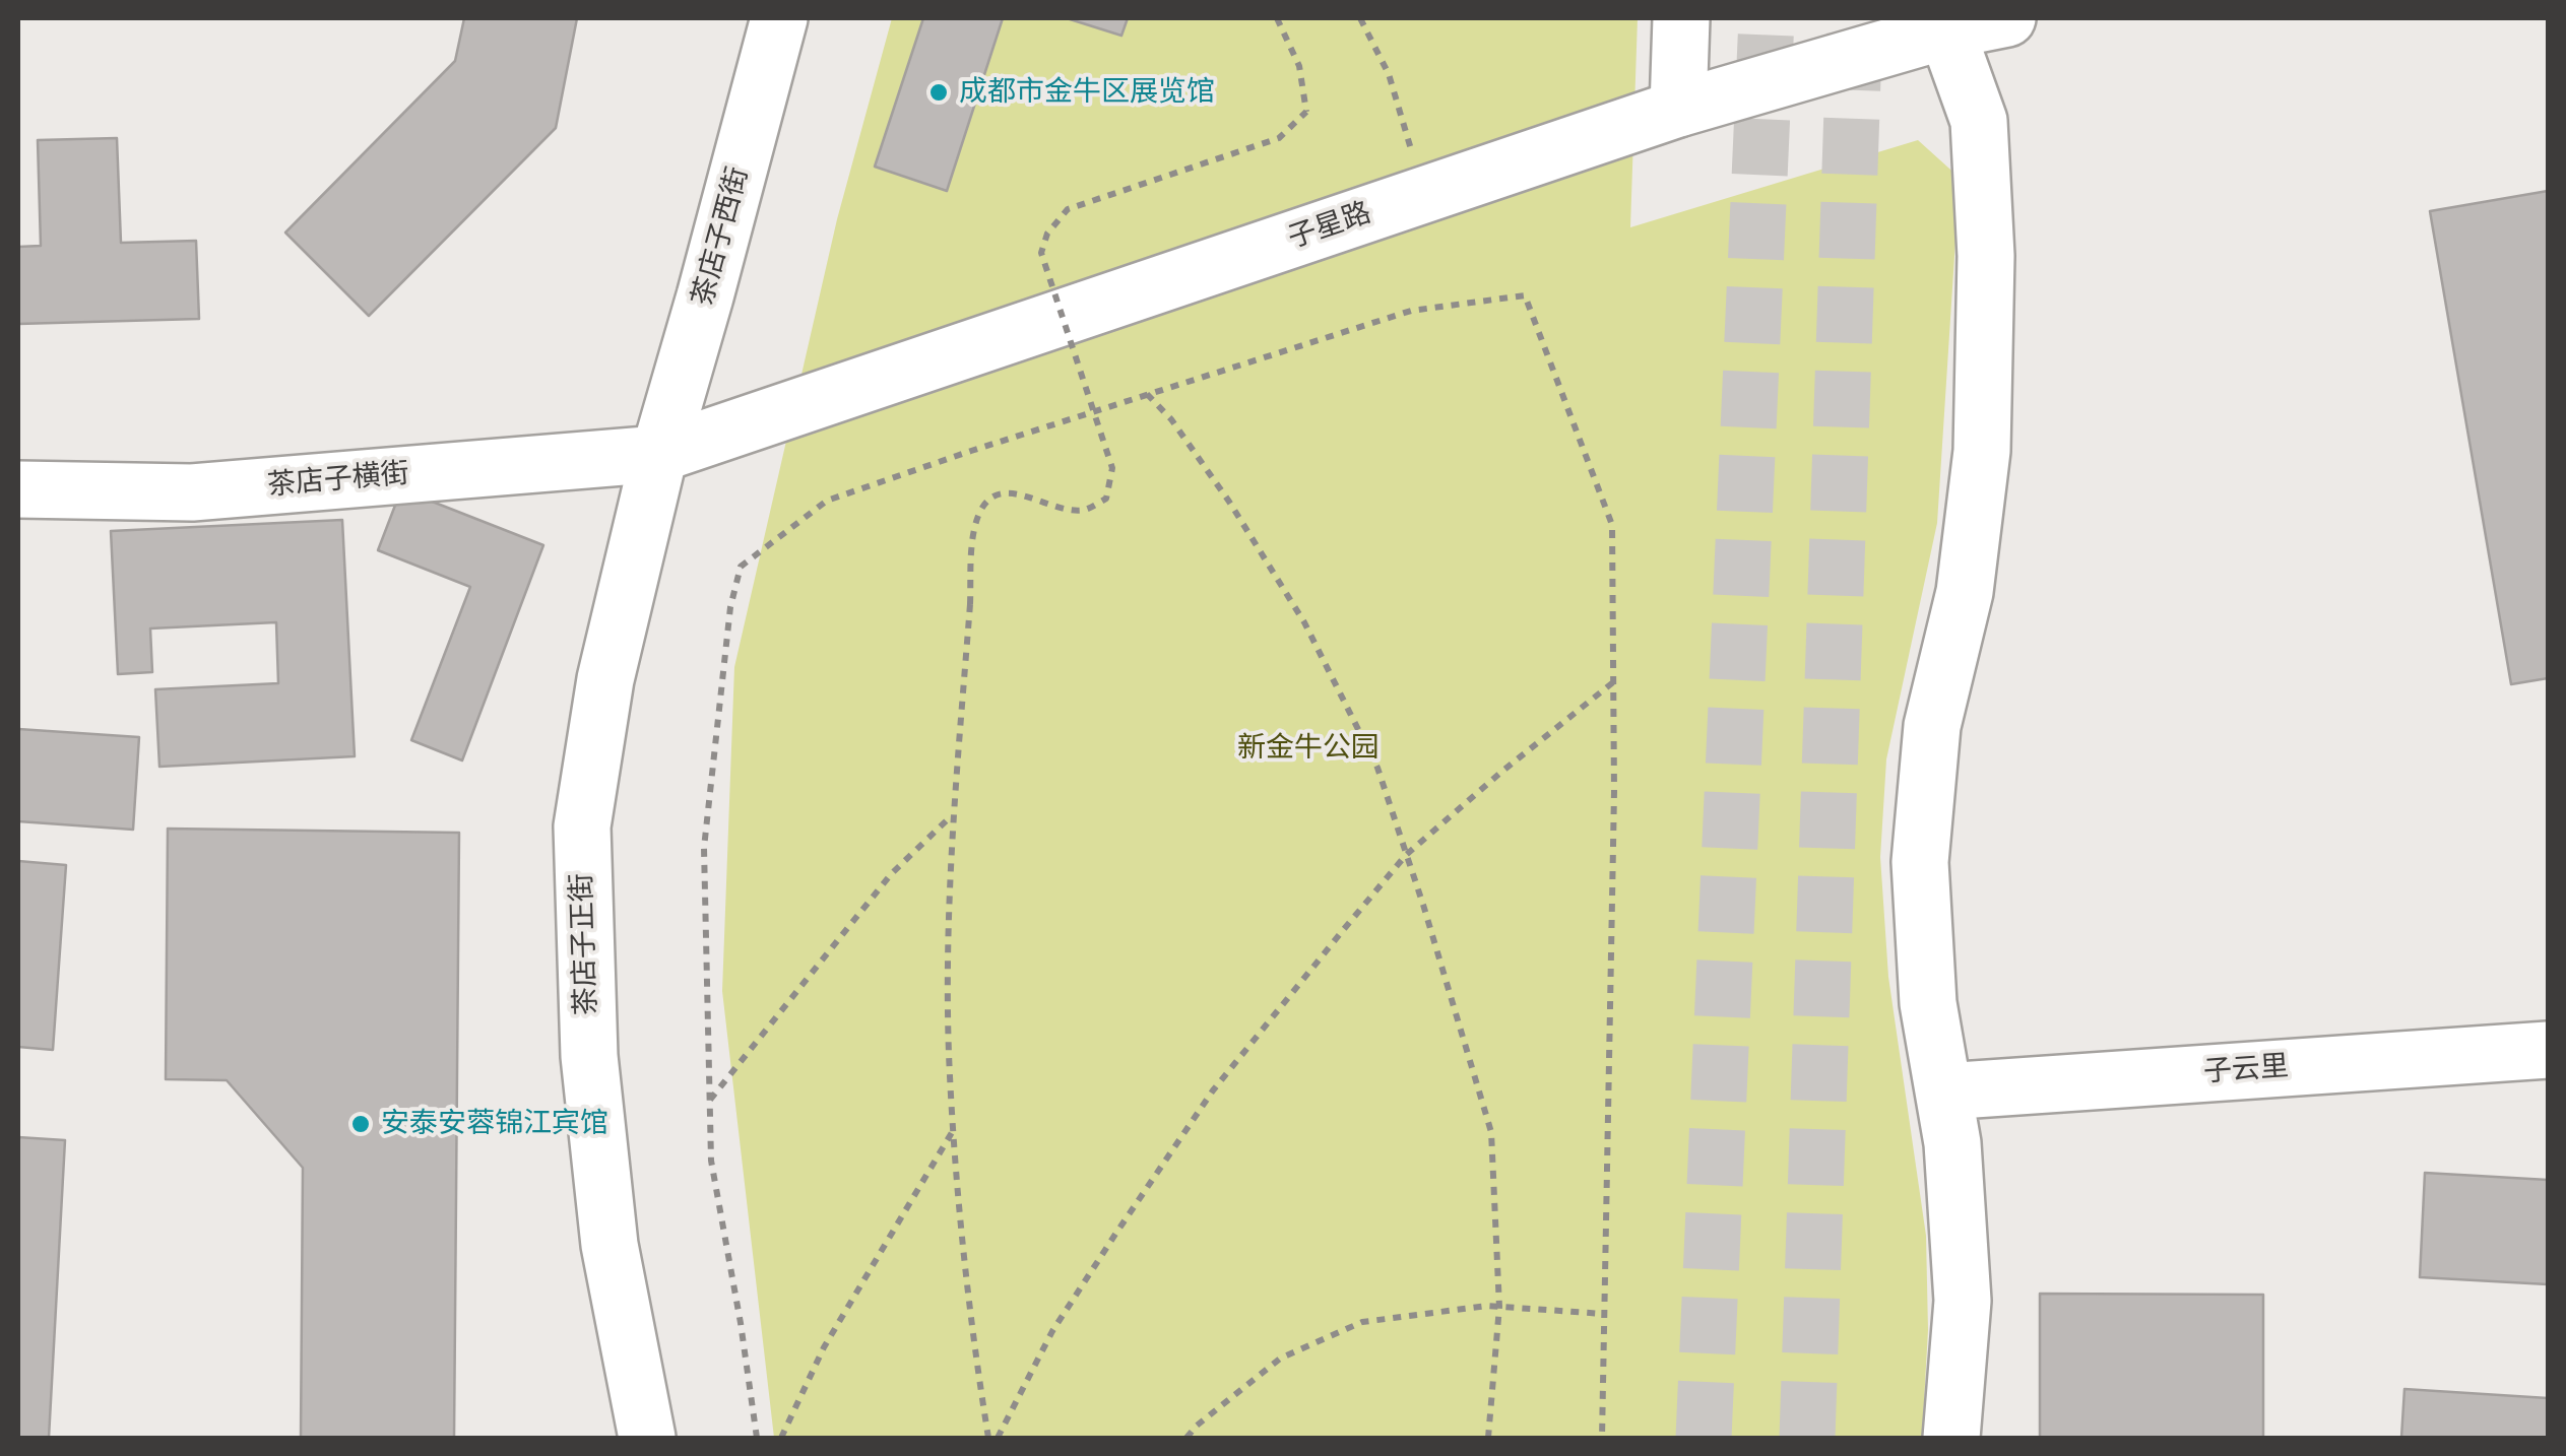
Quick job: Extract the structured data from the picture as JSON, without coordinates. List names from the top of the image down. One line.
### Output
{"streets":{"street":["子星路","茶店子西街","茶店子横街","茶店子正街","子云里"]},"crossings":[["子星路","茶店子西街"],["子星路","茶店子横街"],["子星路","茶店子正街"],["茶店子西街","茶店子横街"],["茶店子西街","茶店子正街"],["茶店子横街","茶店子正街"]],"parks":["新金牛公园"],"places":["成都市金牛区展览馆","安泰安蓉锦江宾馆"]}
